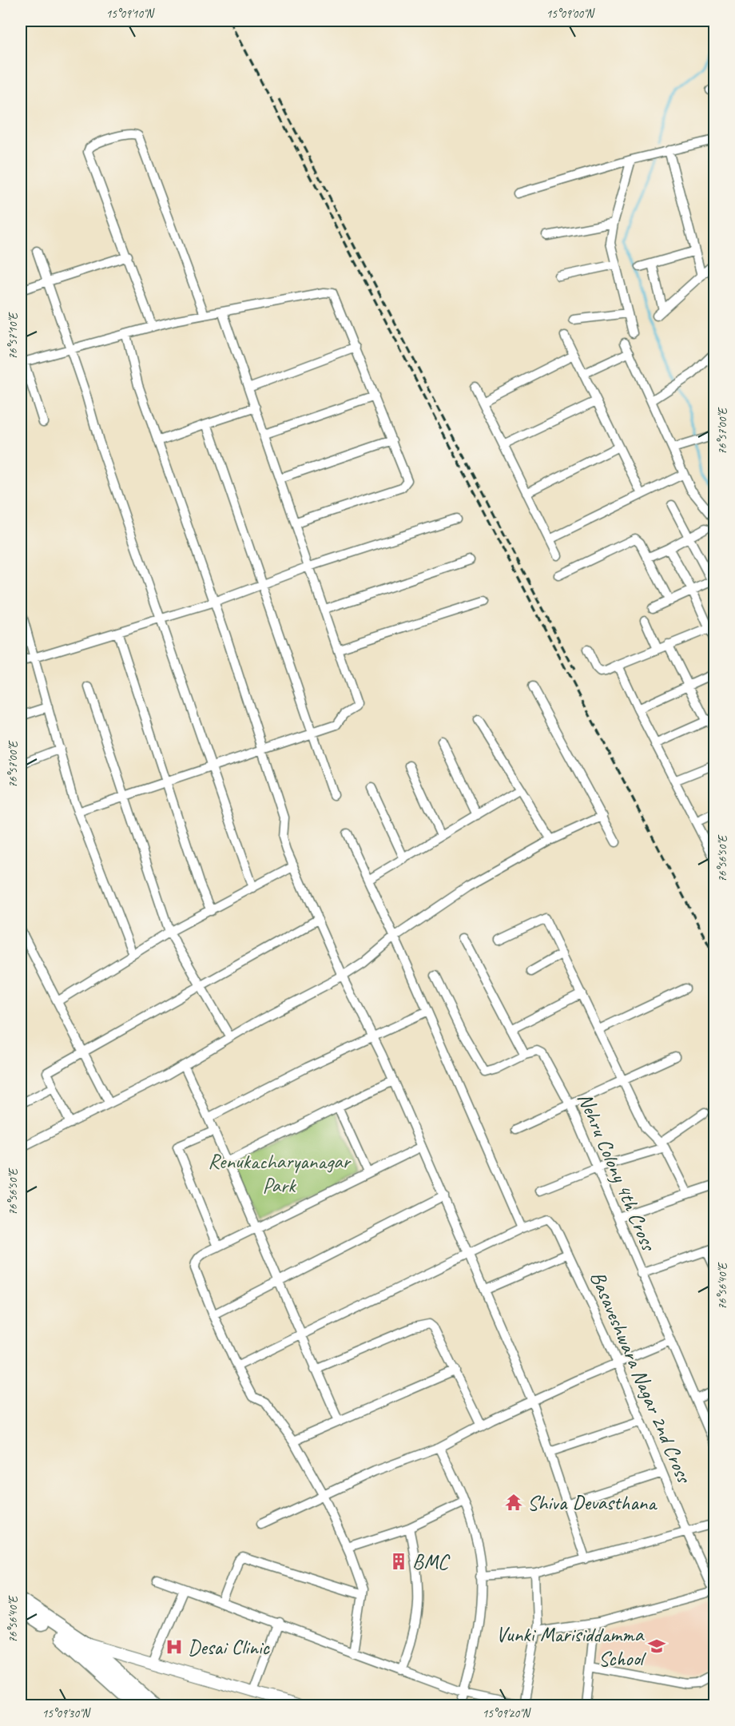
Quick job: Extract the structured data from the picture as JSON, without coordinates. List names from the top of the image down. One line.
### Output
{"streets":{"street":["Nehru Colony 4th Cross","Basaveshwara Nagar 2nd Cross"]},"parks":["Renukacharyanagar Park"],"places":{"temple":["Shiva Devasthana"],"building":["BMC"],"school or university":["Vunki Marisiddamma School"],"hospital":["Desai Clinic"]},"coordinates":["15°09'10\"N","15°09'00\"N","76°57'10\"E","76°57'00\"E","76°56'50\"E","76°56'40\"E","15°09'30\"N","15°09'20\"N"]}
